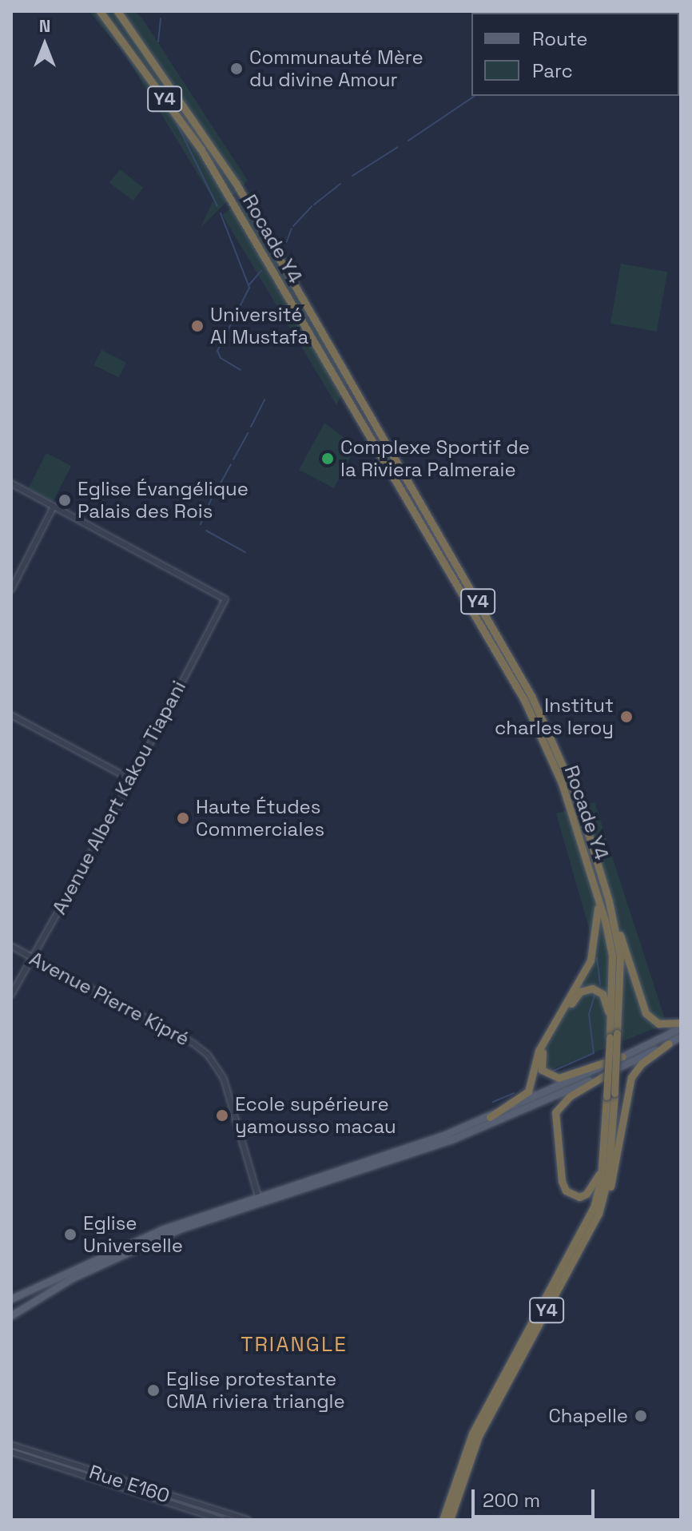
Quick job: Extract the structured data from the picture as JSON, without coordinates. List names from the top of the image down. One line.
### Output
{"streets":{"highway":["Y4","Rocade Y4"],"street":["Avenue Albert Kakou Tiapani","Avenue Pierre Kipré","Rue E160"]},"crossings":[["Y4","Rocade Y4"],["Avenue Albert Kakou Tiapani","Avenue Pierre Kipré"]],"districts":["TRIANGLE"],"places":["Communauté Mère du divine Amour","Université Al Mustafa","Complexe Sportif de la Riviera Palmeraie","Eglise Évangélique Palais des Rois","Institut charles leroy","Haute Études Commerciales","Ecole supérieure yamousso macau","Eglise Universelle","Eglise protestante CMA riviera triangle","Chapelle"],"legend":["Route","Parc"],"scale_bar":"200 m","north":"top"}
